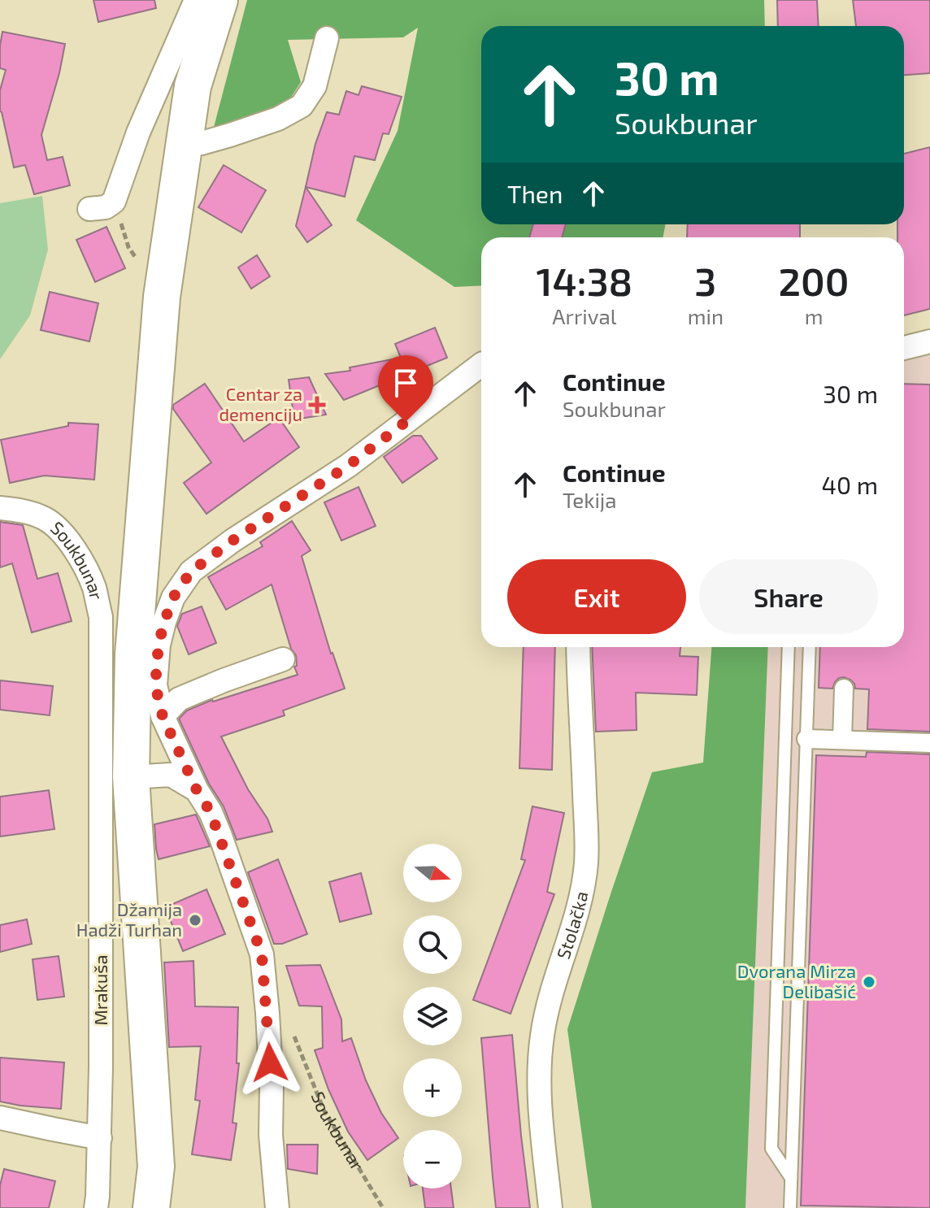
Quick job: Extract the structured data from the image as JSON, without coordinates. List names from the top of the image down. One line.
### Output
{"streets":{"street":["Soukbunar","Stolačka","Mrakuša"]},"crossings":[["Soukbunar","Mrakuša"]],"places":{"health":["Centar za demenciju"],"other":["Džamija Hadži Turhan","Dvorana Mirza Delibašić"]},"north":"right","page":{"turn":["30 m","Soukbunar"],"then":"Then","eta":["14:38","Arrival","3","min","200","m"],"list":[{"name":"Continue","note":"Soukbunar","value":"30 m"},{"name":"Continue","note":"Tekija","value":"40 m"}],"buttons":["Exit","Share"],"map_buttons":["+","−"]}}
